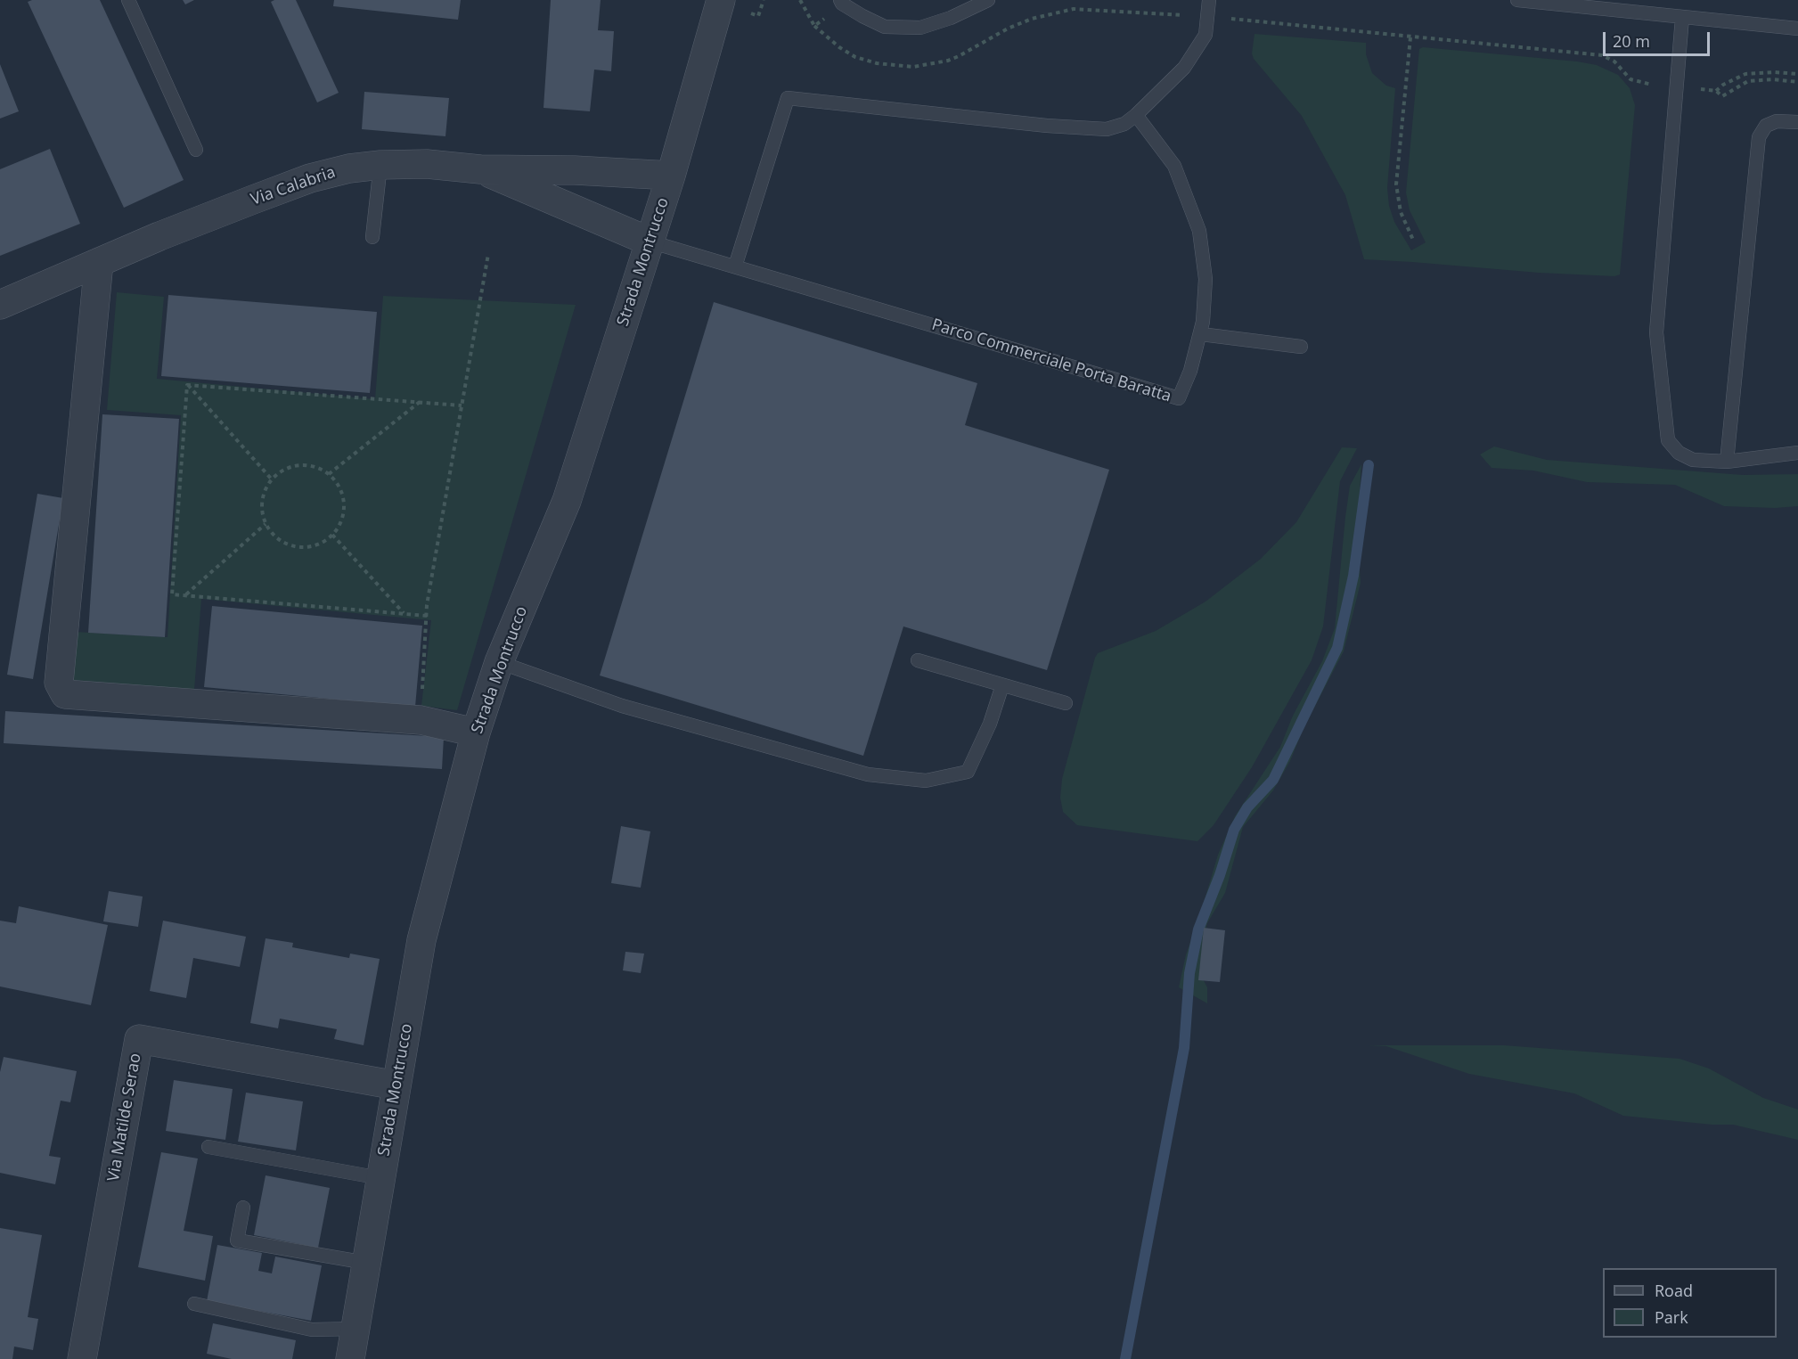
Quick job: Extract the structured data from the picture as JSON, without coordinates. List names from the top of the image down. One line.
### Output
{"streets":{"street":["Via Calabria","Strada Montrucco","Via Matilde Serao"],"lane":["Parco Commerciale Porta Baratta"]},"crossings":[["Via Calabria","Strada Montrucco"],["Strada Montrucco","Parco Commerciale Porta Baratta"],["Strada Montrucco","Via Matilde Serao"]],"legend":["Road","Park"],"scale_bar":"20 m"}
